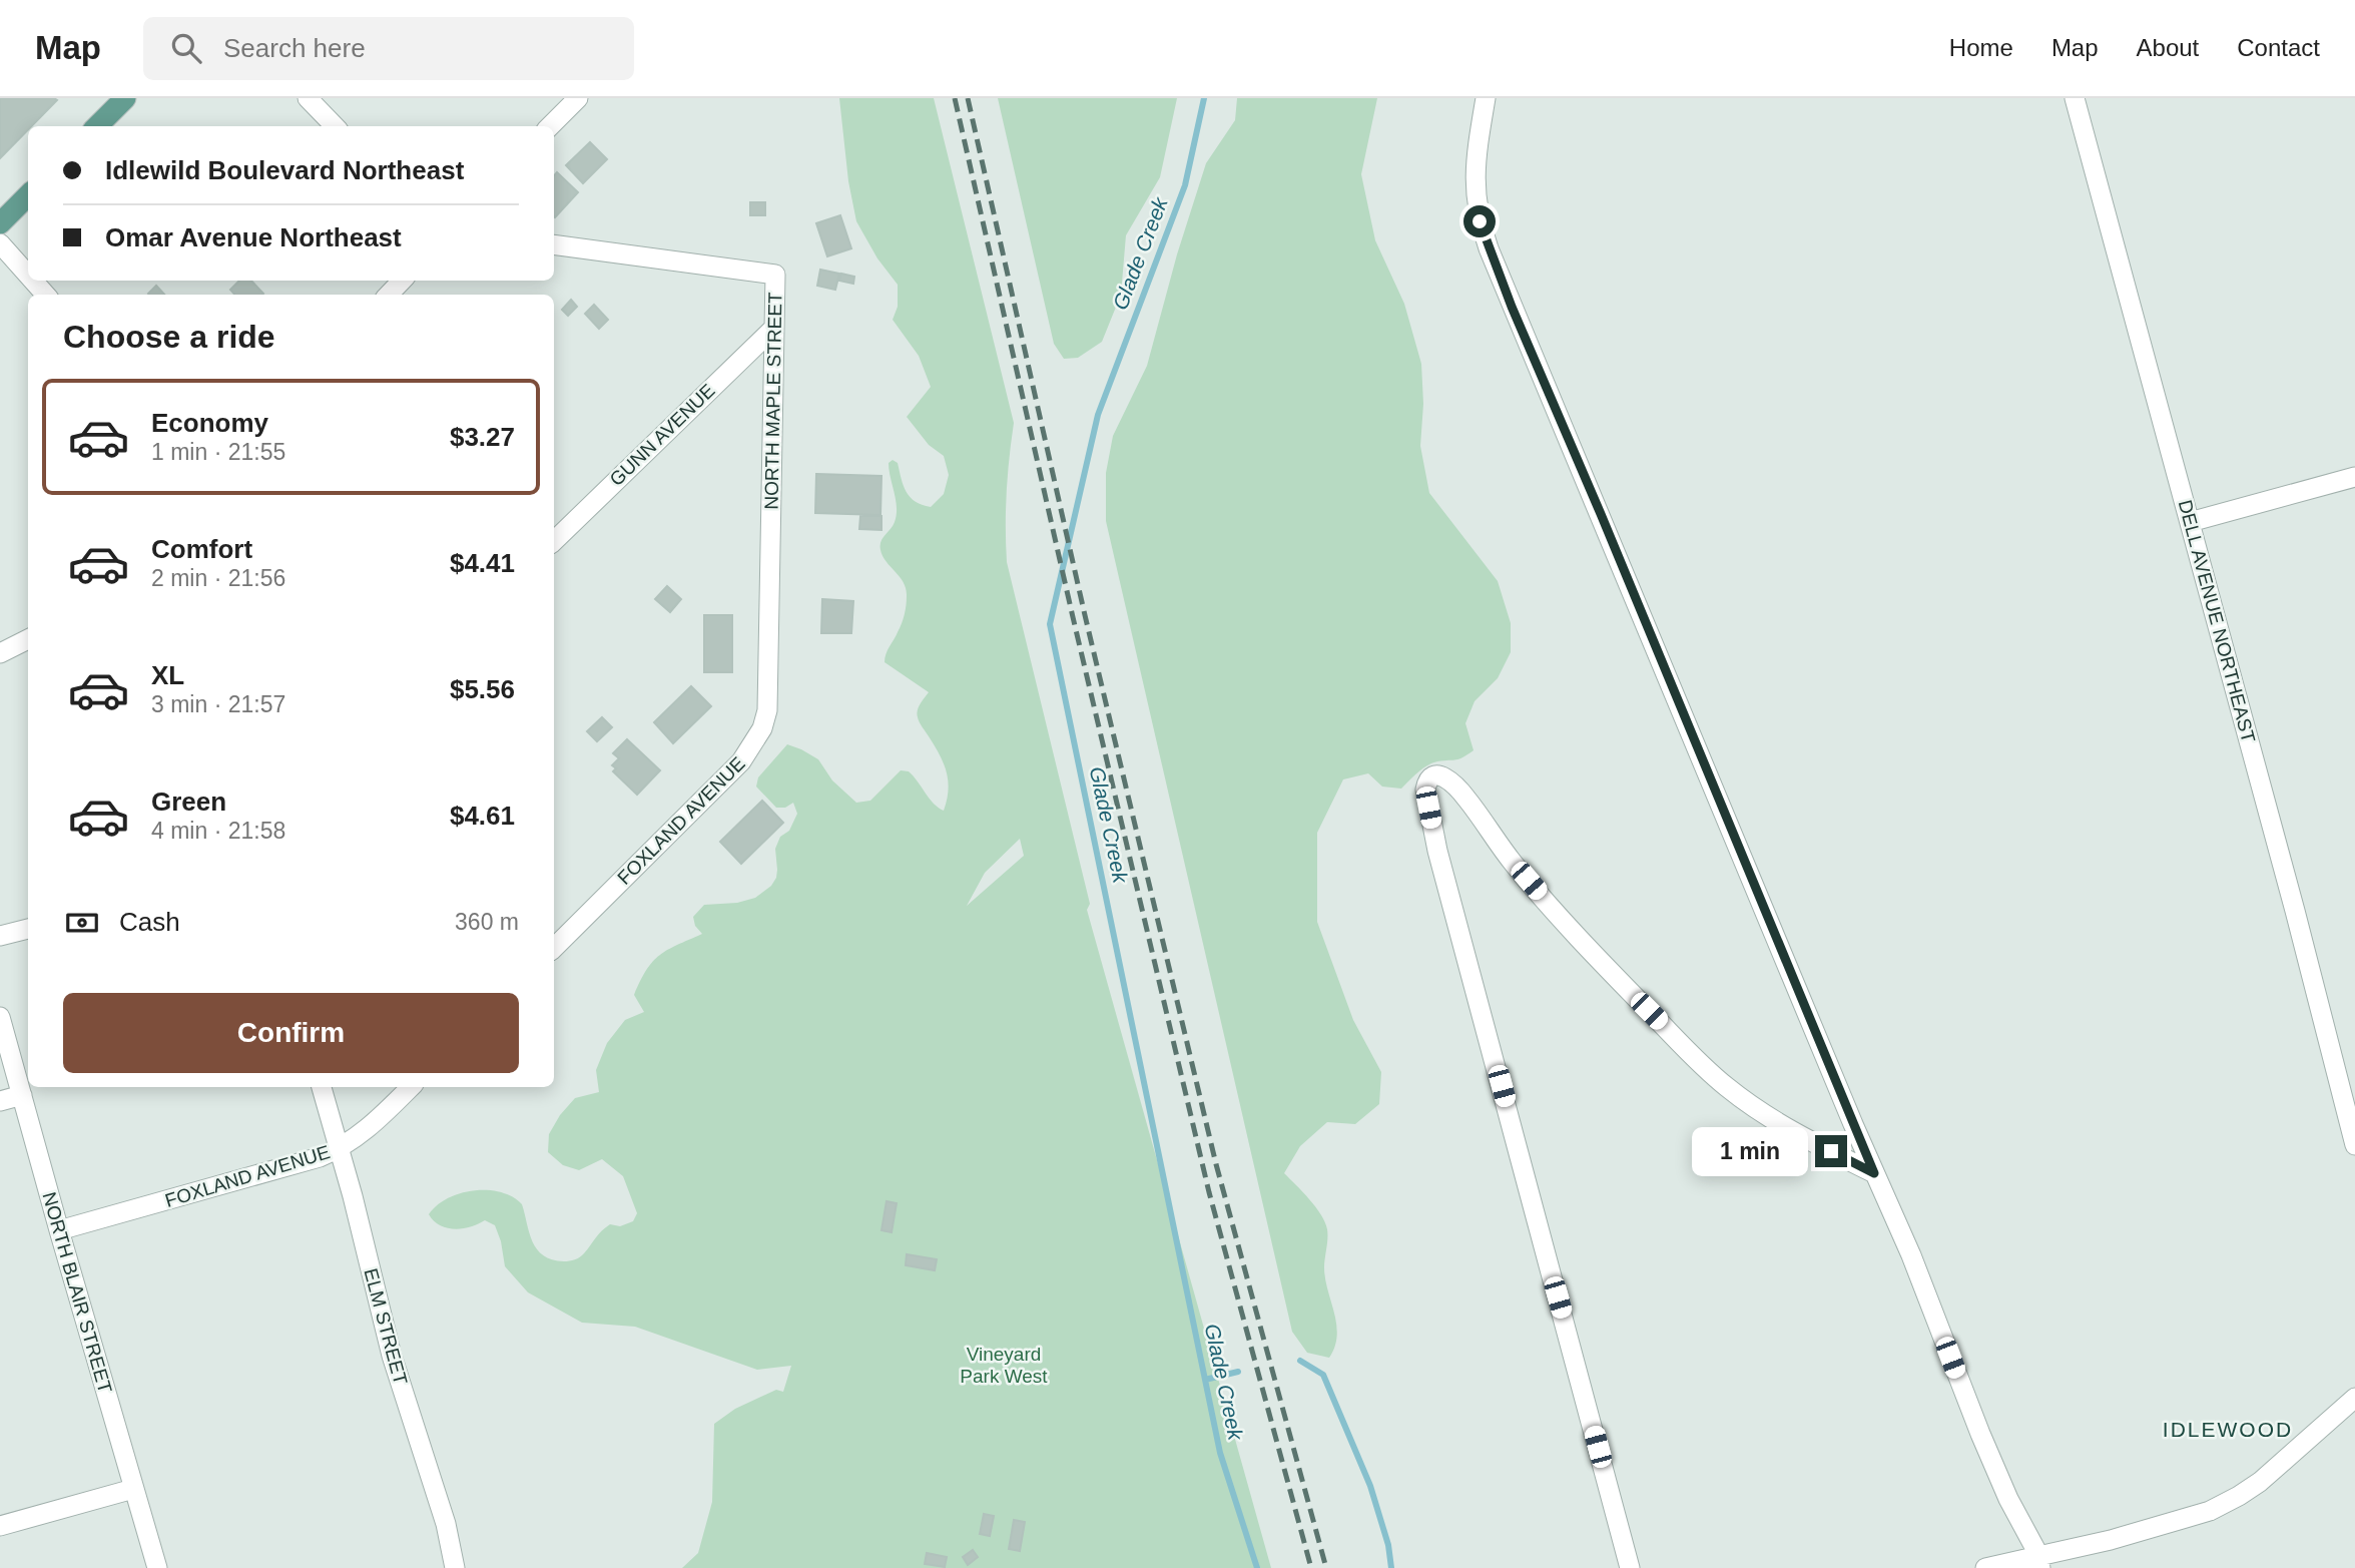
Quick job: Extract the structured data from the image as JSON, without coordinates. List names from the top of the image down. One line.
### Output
{"streets":{"street":["NORTH MAPLE STREET","GUNN AVENUE","DELL AVENUE NORTHEAST","FOXLAND AVENUE","NORTH BLAIR STREET","ELM STREET"]},"crossings":[["NORTH MAPLE STREET","GUNN AVENUE"],["NORTH MAPLE STREET","FOXLAND AVENUE"],["FOXLAND AVENUE","NORTH BLAIR STREET"],["FOXLAND AVENUE","ELM STREET"]],"districts":["IDLEWOOD"],"water":["Glade Creek"],"parks":["Vineyard Park West"],"page":{"header":"Map","search":"Search here","nav":["Home","Map","About","Contact"],"banner":["Idlewild Boulevard Northeast","Omar Avenue Northeast"],"heading":"Choose a ride","list":[{"name":"Economy","note":"1 min · 21:55","value":"$3.27"},{"name":"Comfort","note":"2 min · 21:56","value":"$4.41"},{"name":"XL","note":"3 min · 21:57","value":"$5.56"},{"name":"Green","note":"4 min · 21:58","value":"$4.61"}],"pay":["Cash","360 m"],"buttons":"Confirm","bubble":"1 min"}}
